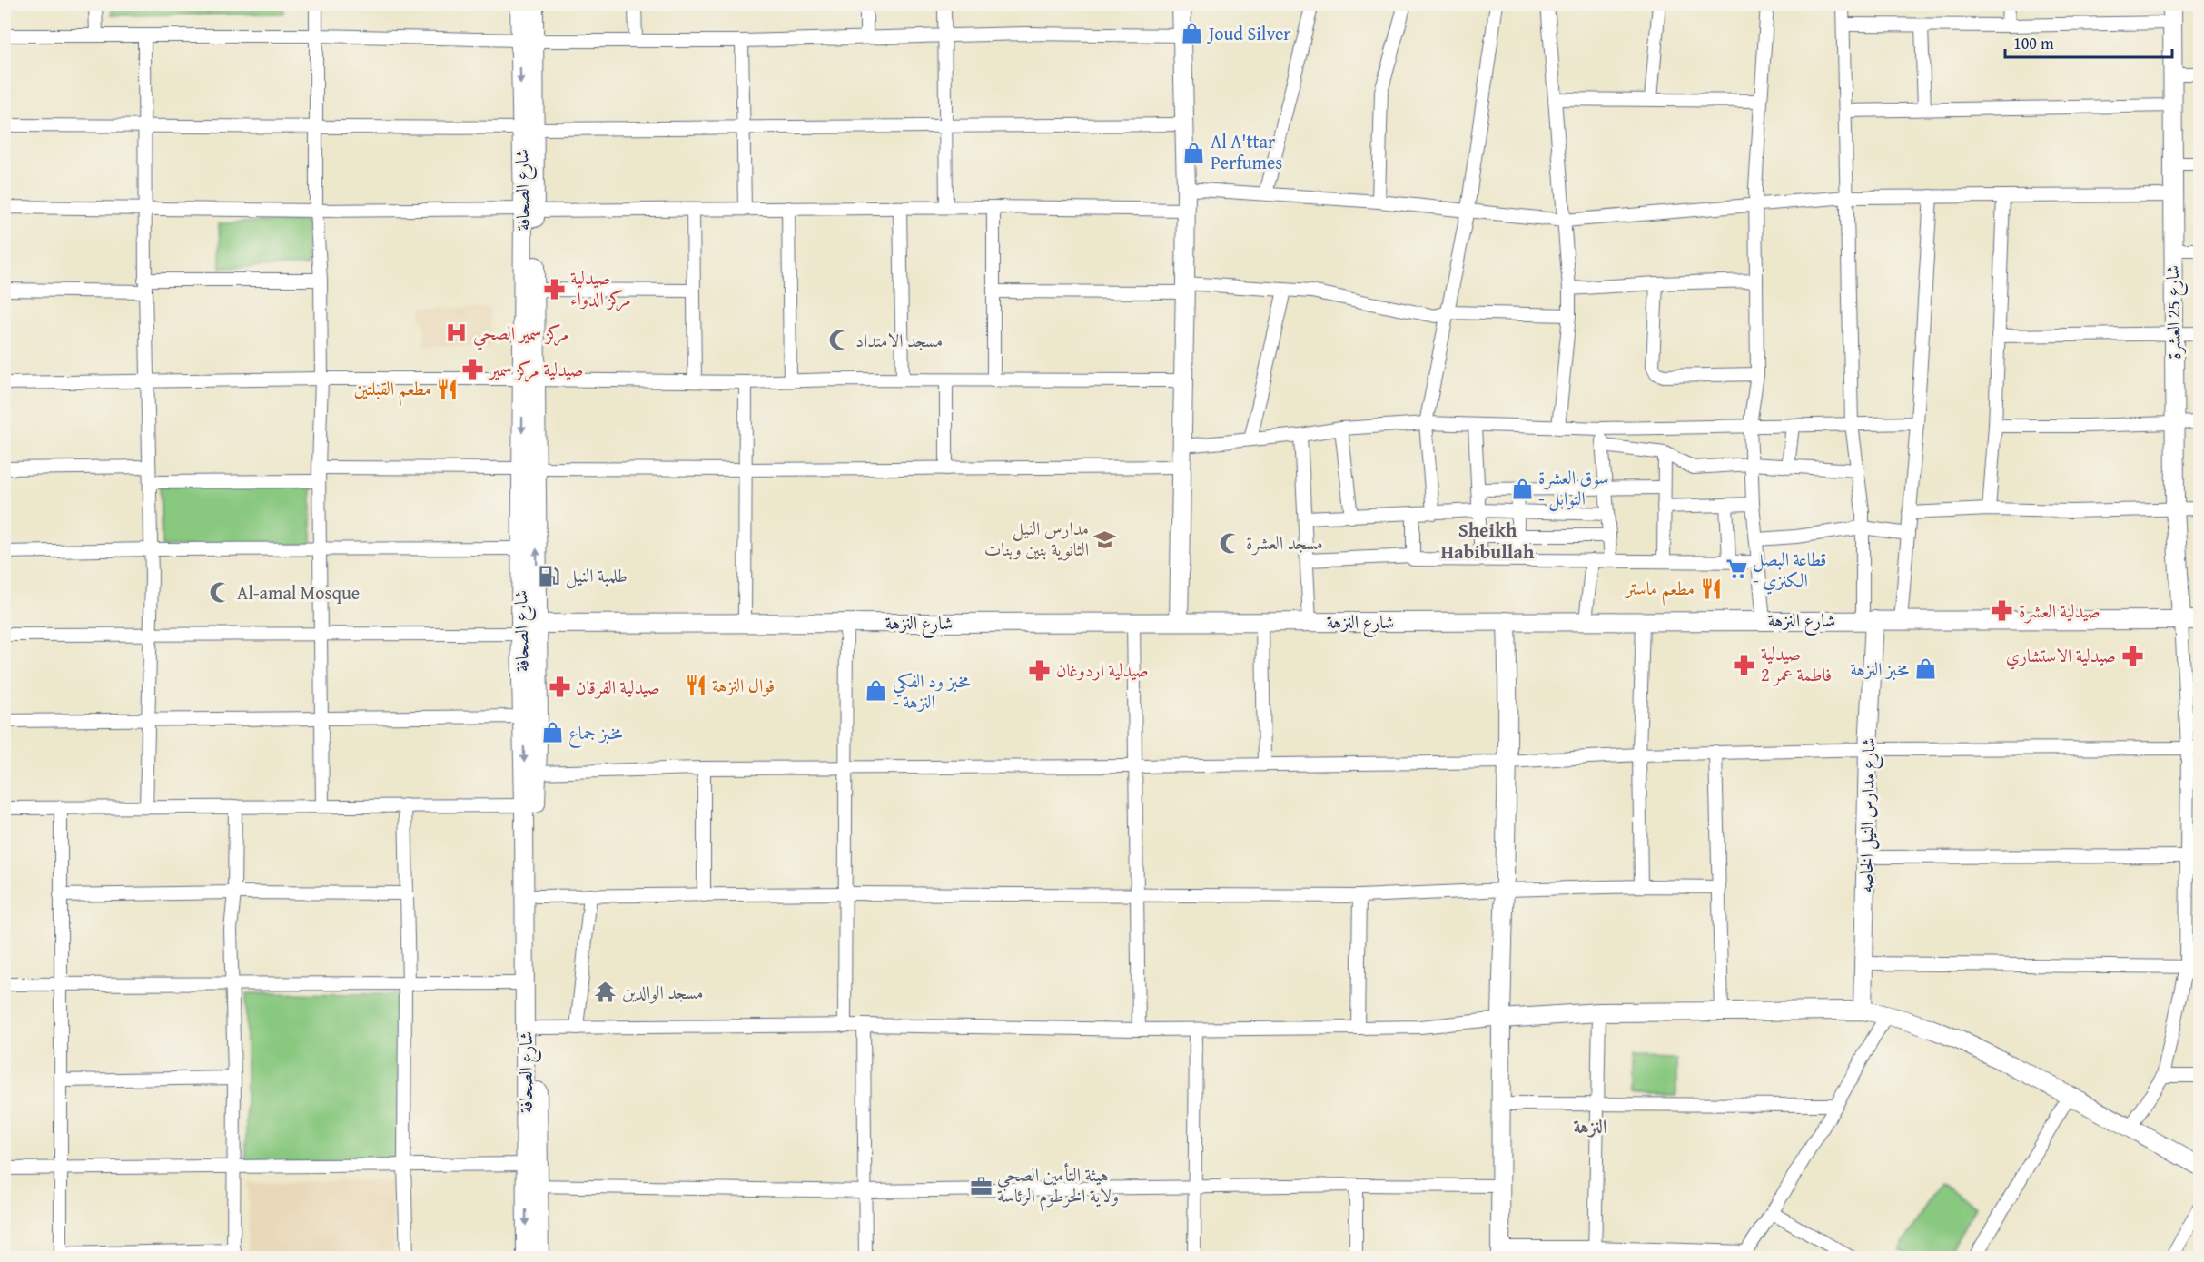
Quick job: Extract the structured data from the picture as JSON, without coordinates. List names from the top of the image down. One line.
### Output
{"streets":{"street":["شارع الصحافة","شارع 25 العشرة","شارع النزهة","شارع مدارس النيل الخاصه"]},"crossings":[["شارع الصحافة","شارع النزهة"],["شارع 25 العشرة","شارع النزهة"],["شارع النزهة","شارع مدارس النيل الخاصه"]],"districts":["Sheikh Habibullah","النزهة"],"places":{"shop":["Joud Silver","Al A'ttar Perfumes","سوق العشرة - التوابل","مخبز النزهة","مخبز ود الفكي - النزهة","مخبز جماع"],"pharmacy":["صيدلية مركز الدواء","صيدلية مركز سمير","صيدلية العشرة","صيدلية الاستشاري","صيدلية فاطمة عمر 2","صيدلية اردوغان","صيدلية الفرقان"],"hospital":["مركز سمير الصحي"],"mosque":["مسجد الامتداد","مسجد العشرة","Al-amal Mosque"],"restaurant":["مطعم القبلتين","مطعم ماستر","فوال النزهة"],"school or university":["مدارس النيل الثانوية بنين وبنات"],"supermarket":["قطاعة البصل - الكنزي"],"fuel station":["طلمبة النيل"],"temple":["مسجد الوالدين"],"office":["هيئة التأمين الصحي ولاية الخرطوم الرئاسة"]},"scale_bar":"100 m"}
